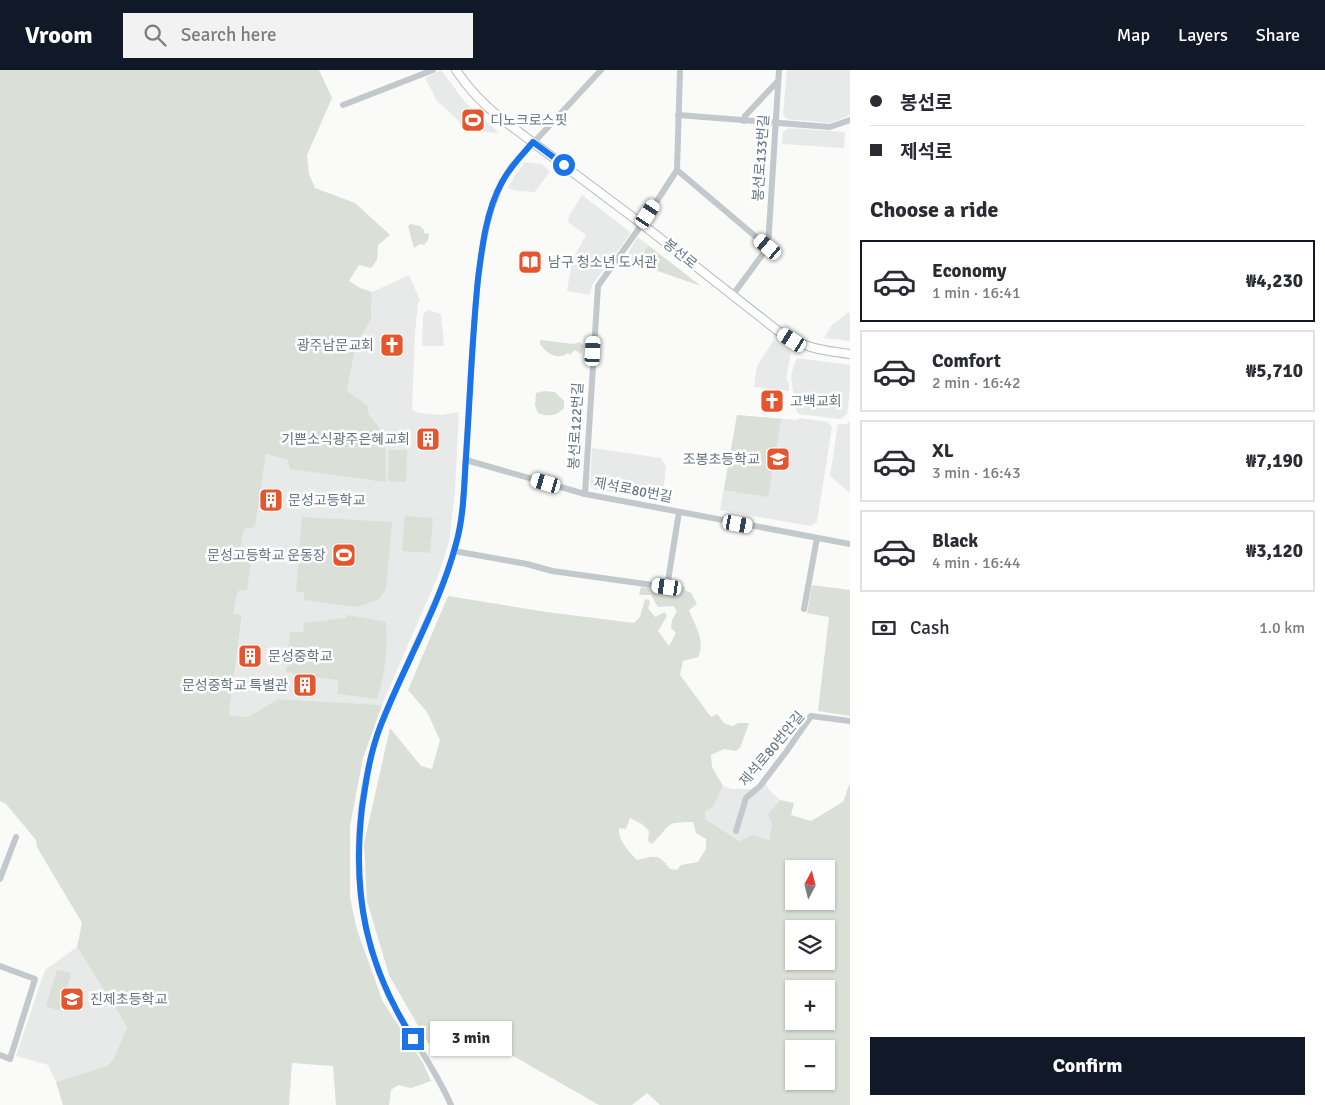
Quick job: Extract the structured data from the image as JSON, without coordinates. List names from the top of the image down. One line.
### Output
{"streets":{"main road":["봉선로"],"street":["봉선로133번길","봉선로122번길","제석로80번길","제석로80번안길"]},"crossings":[["봉선로","봉선로122번길"],["봉선로122번길","제석로80번길"]],"places":{"sports":["디노크로스핏","문성고등학교 운동장"],"library":["남구 청소년 도서관"],"church":["광주남문교회","고백교회"],"building":["기쁜소식광주은혜교회","문성고등학교","문성중학교","문성중학교 특별관"],"school or university":["조봉초등학교","진제초등학교"]},"north":"top","page":{"header":"Vroom","search":"Search here","nav":["Map","Layers","Share"],"banner":["봉선로","제석로"],"heading":"Choose a ride","list":[{"name":"Economy","note":"1 min · 16:41","value":"₩4,230"},{"name":"Comfort","note":"2 min · 16:42","value":"₩5,710"},{"name":"XL","note":"3 min · 16:43","value":"₩7,190"},{"name":"Black","note":"4 min · 16:44","value":"₩3,120"}],"pay":["Cash","1.0 km"],"map_buttons":["+","−"],"bubble":"3 min","buttons":"Confirm"}}
